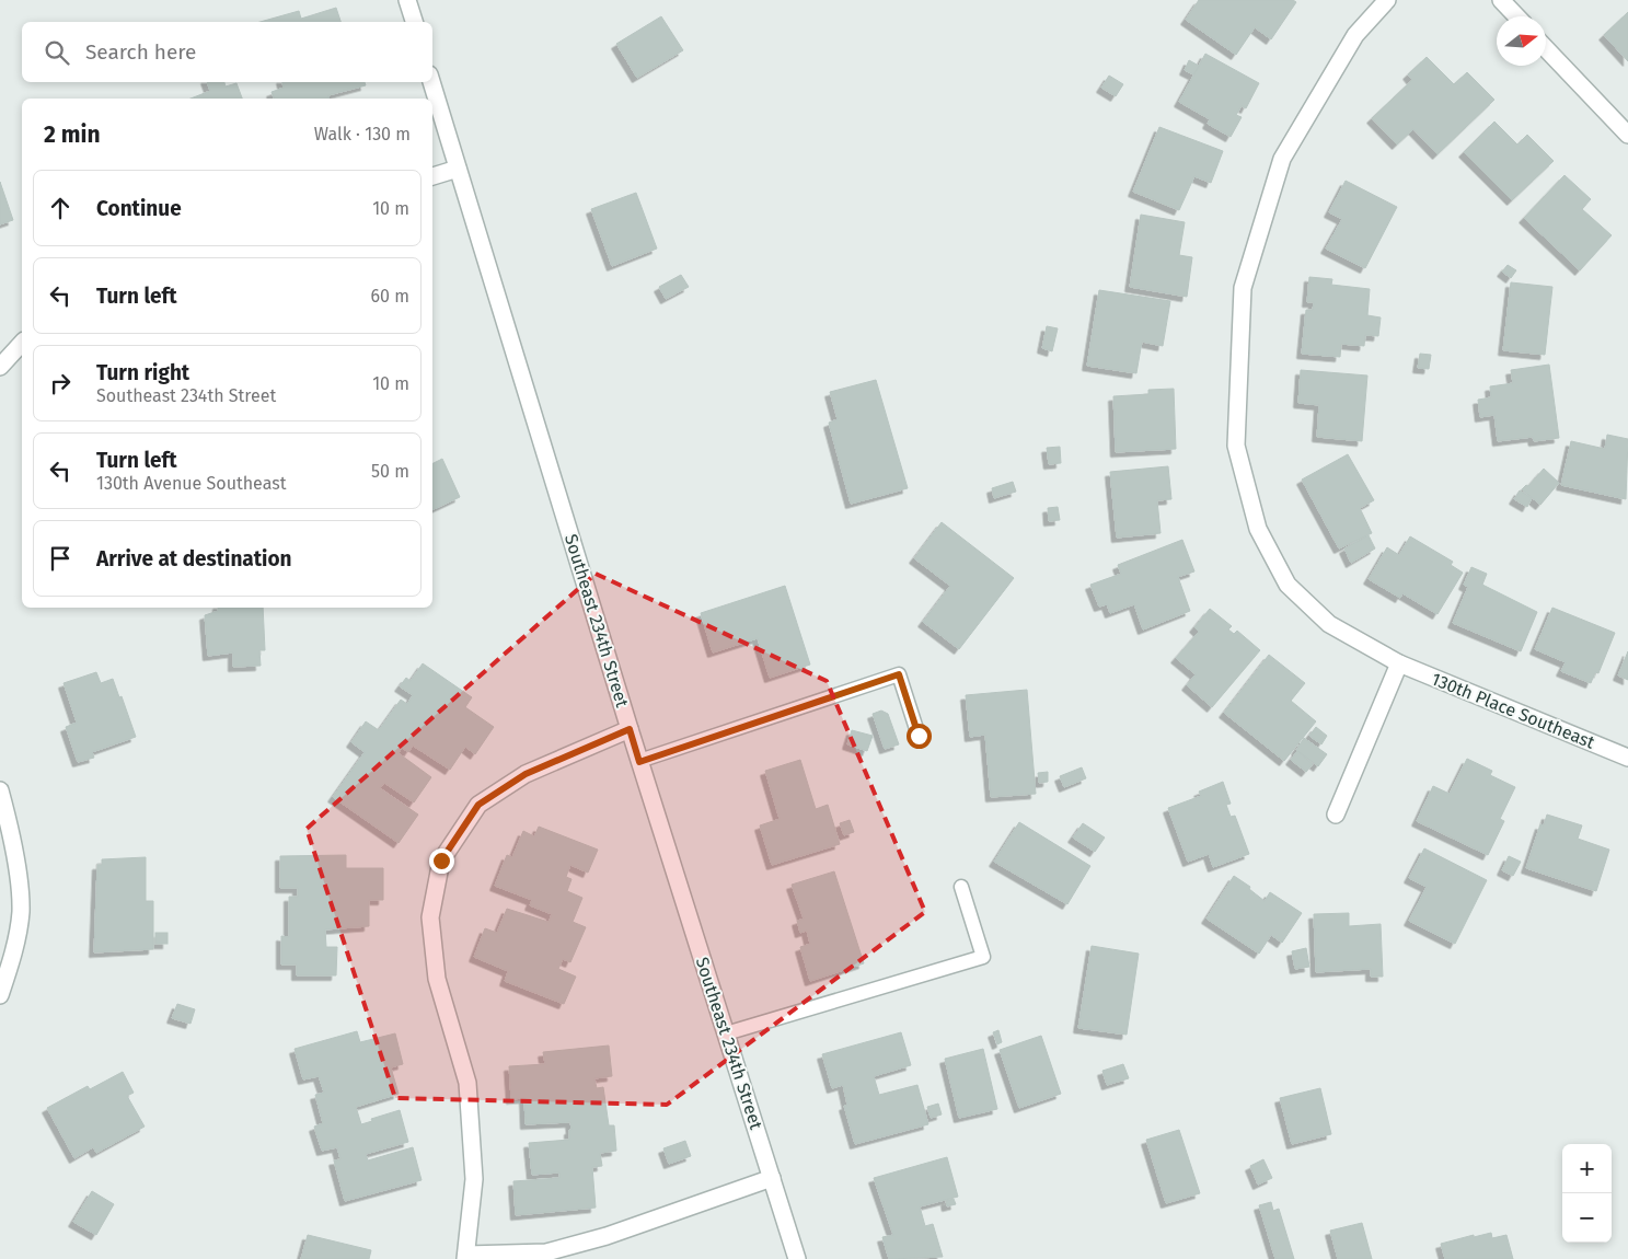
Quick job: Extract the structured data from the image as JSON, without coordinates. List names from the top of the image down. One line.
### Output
{"streets":{"street":["Southeast 234th Street","130th Place Southeast"]},"north":"right","page":{"search":"Search here","heading":["2 min","Walk · 130 m"],"list":[["Continue","10 m"],["Turn left","60 m"],["Turn right","Southeast 234th Street","10 m"],["Turn left","130th Avenue Southeast","50 m"],"Arrive at destination"],"map_buttons":["+","−"]}}
